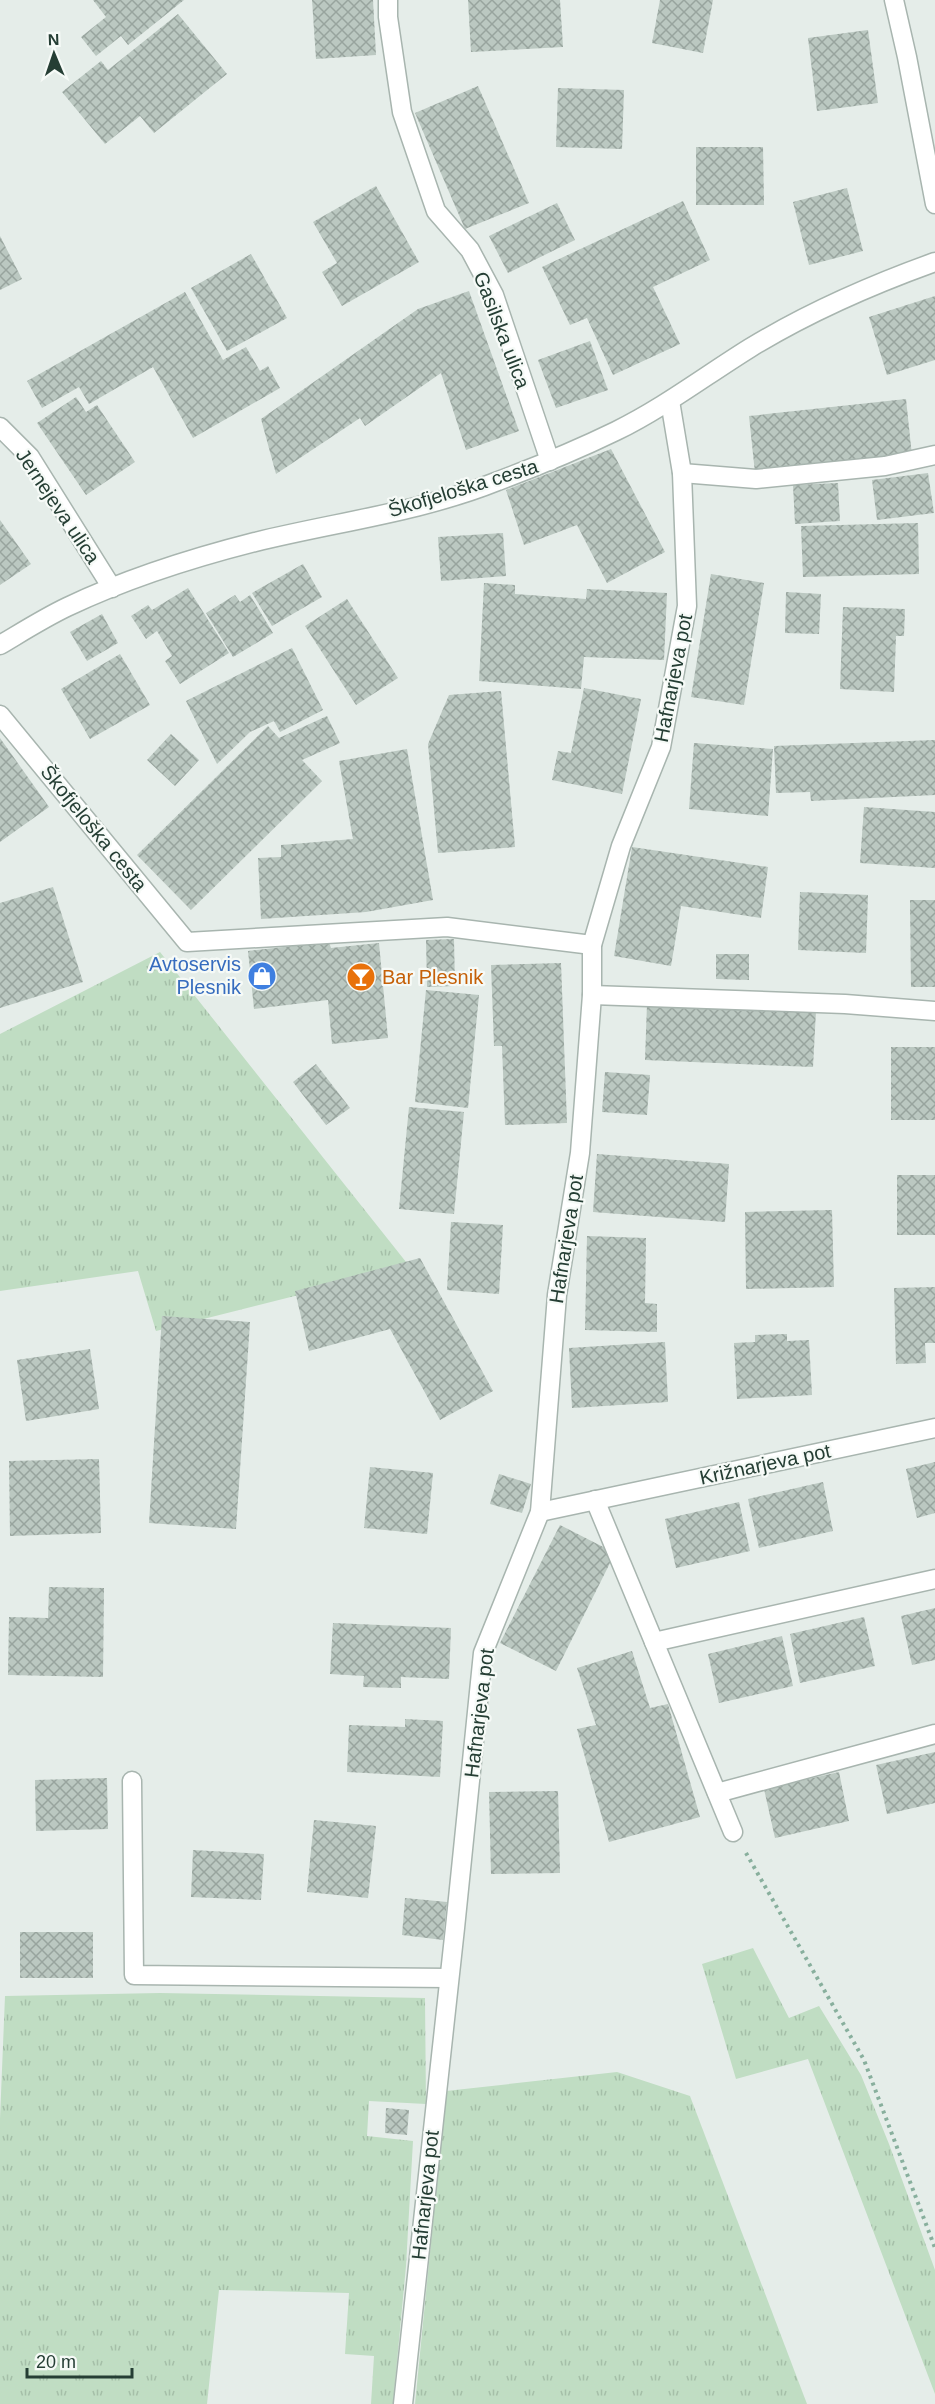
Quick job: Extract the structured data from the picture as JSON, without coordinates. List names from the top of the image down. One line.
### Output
{"streets":{"street":["Gasilska ulica","Škofjeloška cesta","Jernejeva ulica","Hafnarjeva pot","Križnarjeva pot"]},"crossings":[["Gasilska ulica","Škofjeloška cesta"],["Škofjeloška cesta","Jernejeva ulica"],["Škofjeloška cesta","Hafnarjeva pot"],["Hafnarjeva pot","Križnarjeva pot"]],"places":{"shop":["Avtoservis Plesnik"],"bar":["Bar Plesnik"]},"scale_bar":"20 m","north":"top"}
